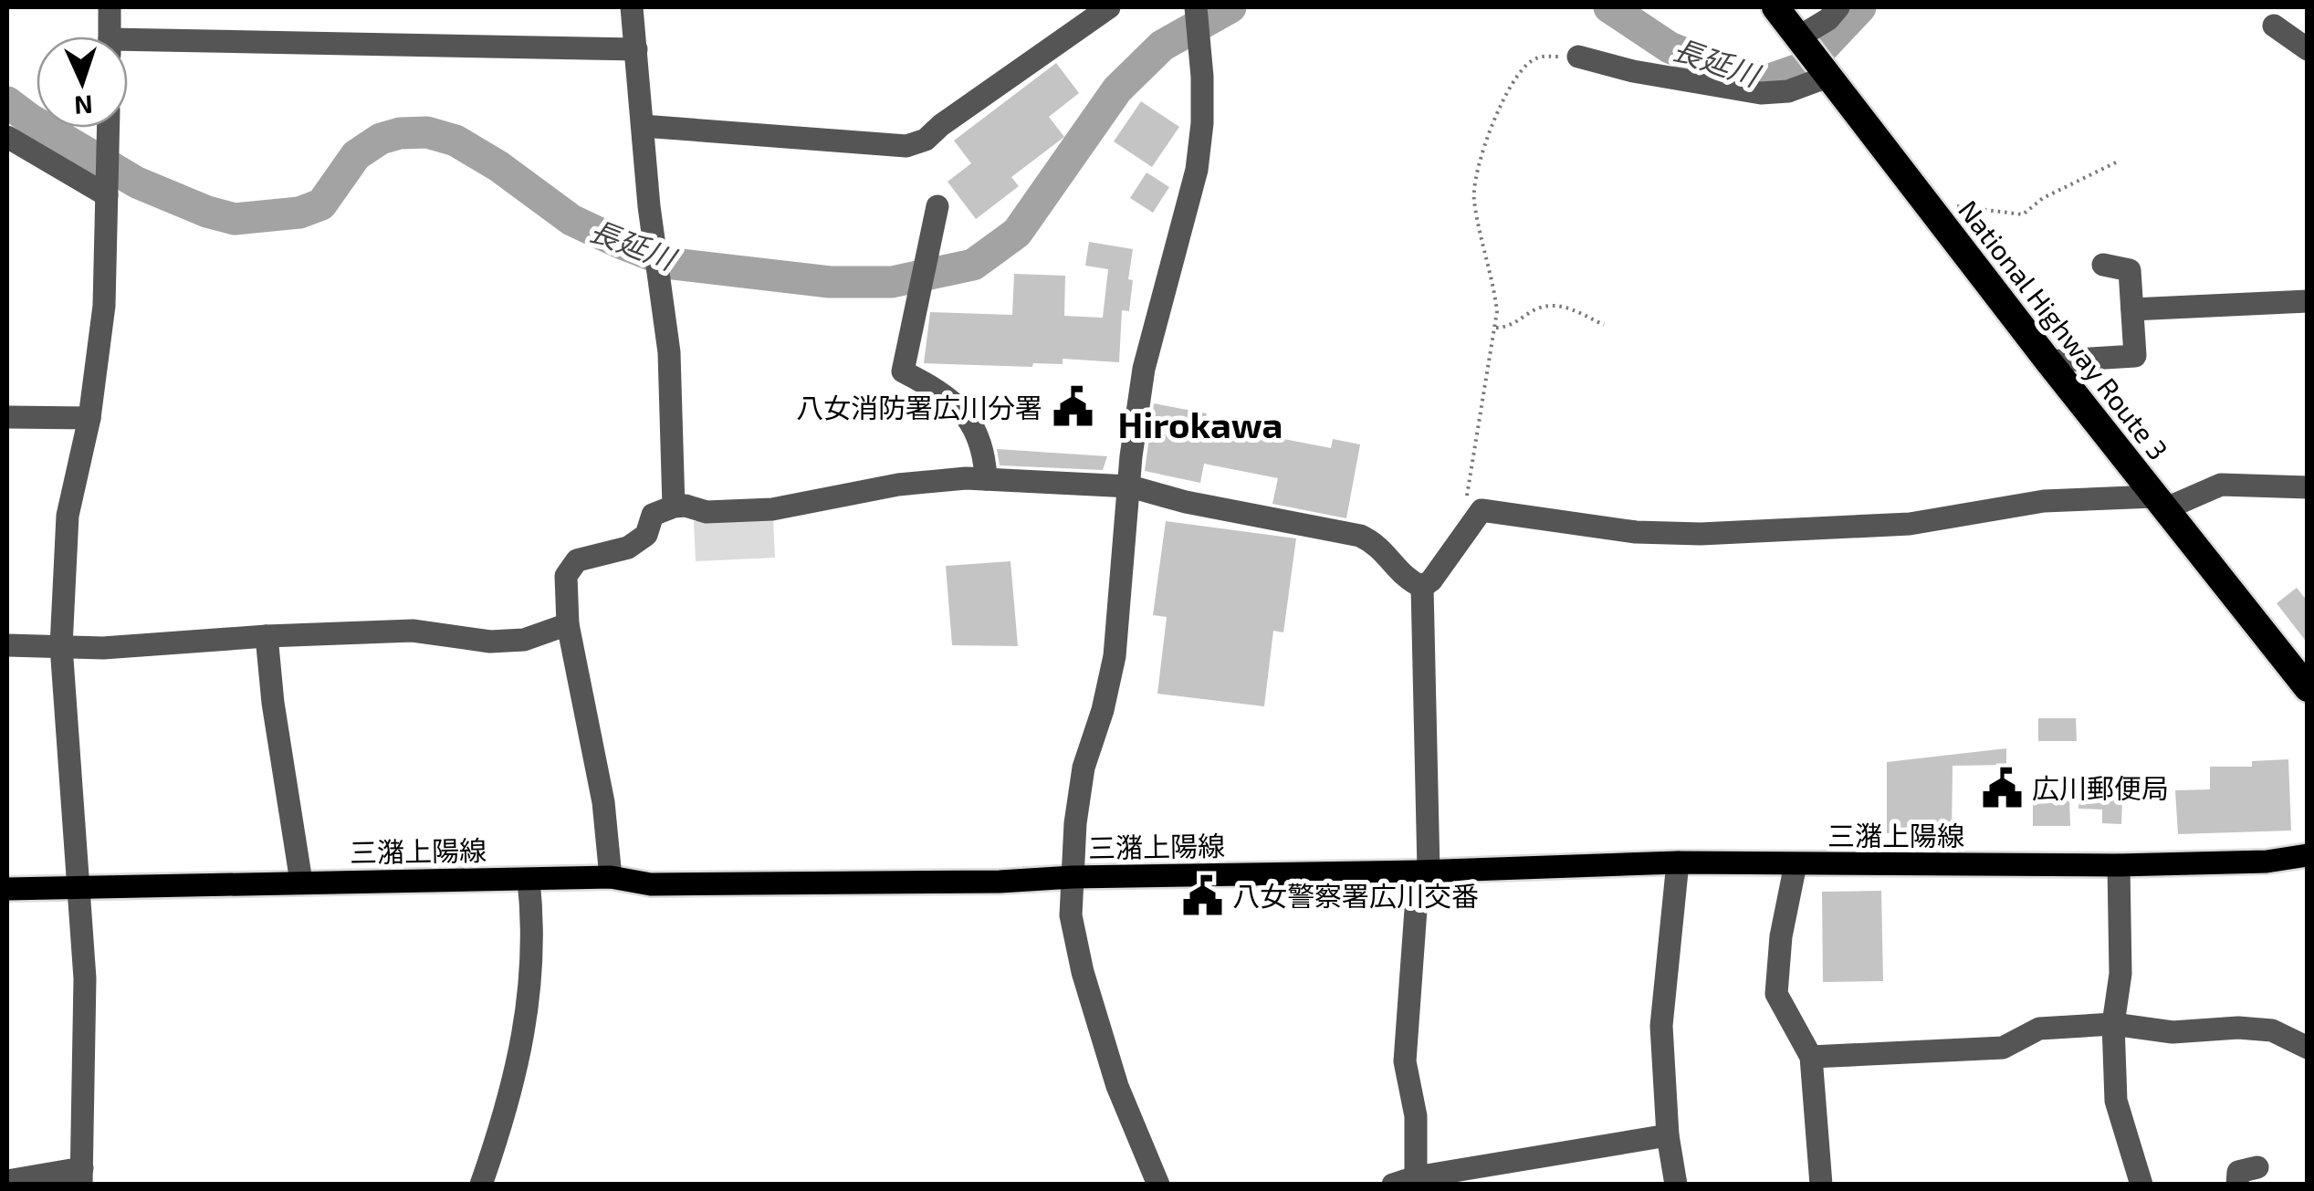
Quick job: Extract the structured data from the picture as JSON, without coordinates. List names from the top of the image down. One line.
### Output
{"streets":{"highway":["National Highway Route 3"],"main road":["三潴上陽線"]},"districts":["Hirokawa"],"water":["長延川"],"places":{"public building":["八女消防署広川分署","広川郵便局","八女警察署広川交番"]},"north":"bottom"}
